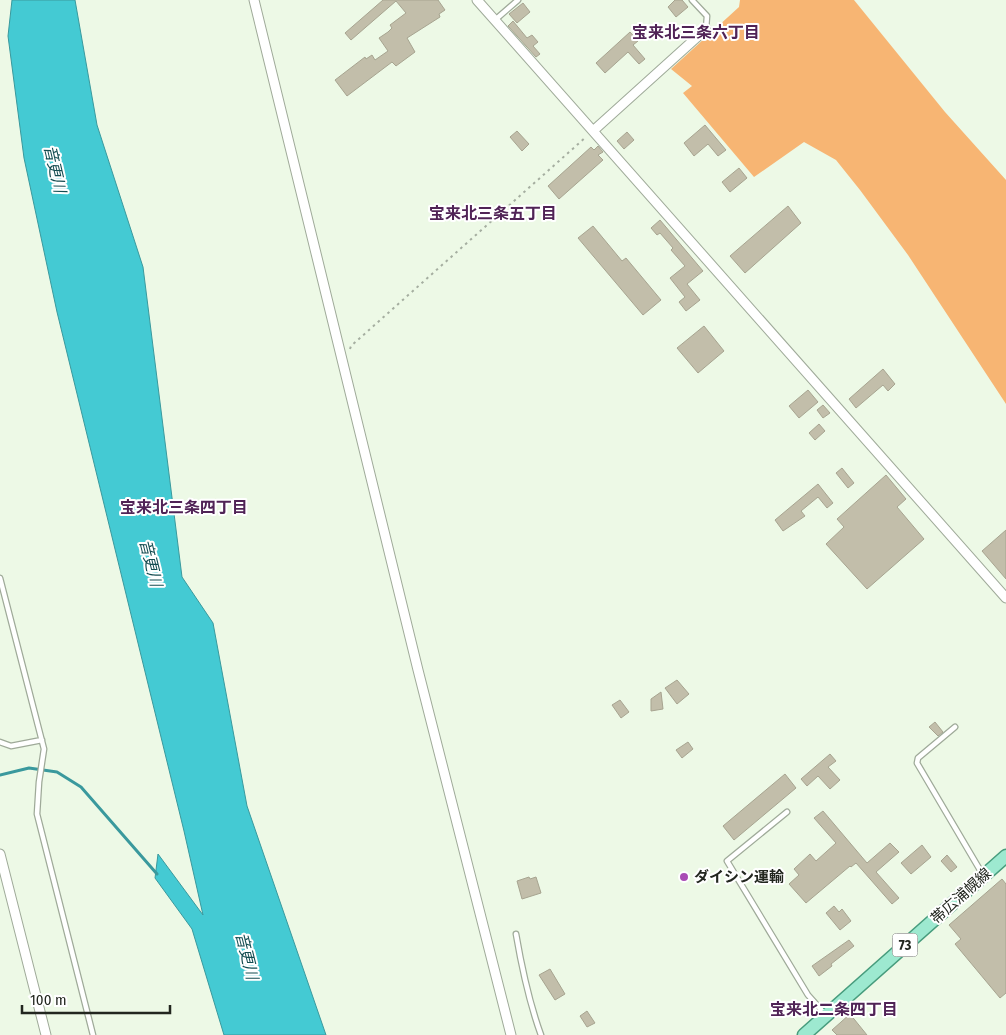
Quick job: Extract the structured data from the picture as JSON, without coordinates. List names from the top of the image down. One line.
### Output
{"streets":{"main road":["帯広浦幌線","73"]},"districts":["宝来北三条六丁目","宝来北三条五丁目","宝来北三条四丁目","宝来北二条四丁目"],"water":["音更川"],"places":["ダイシン運輸"],"scale_bar":"100 m"}
